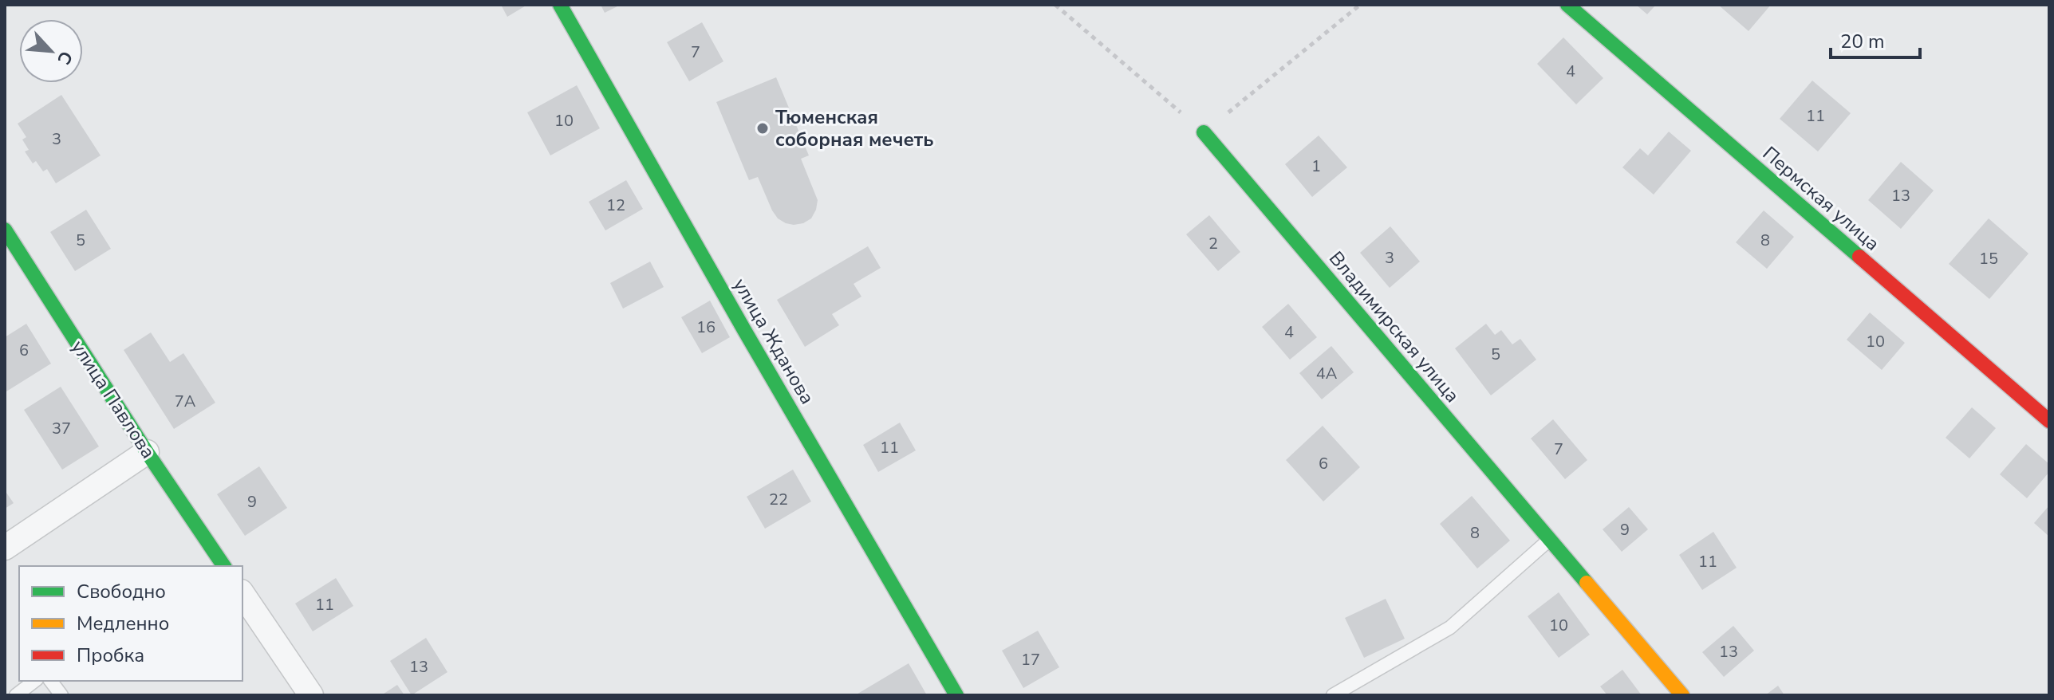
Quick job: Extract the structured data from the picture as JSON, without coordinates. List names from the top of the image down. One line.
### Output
{"streets":{"street":["Пермская улица","Владимирская улица","улица Жданова","улица Павлова"]},"places":["Тюменская соборная мечеть"],"house_numbers":["7","4","11","10","3","1","13","12","5","8","2","3","15","16","4","10","6","5","4А","7А","37","11","7","6","22","9","9","8","11","11","10","13","17","13"],"legend":["Свободно","Медленно","Пробка"],"scale_bar":"20 m","north":"bottom right"}
